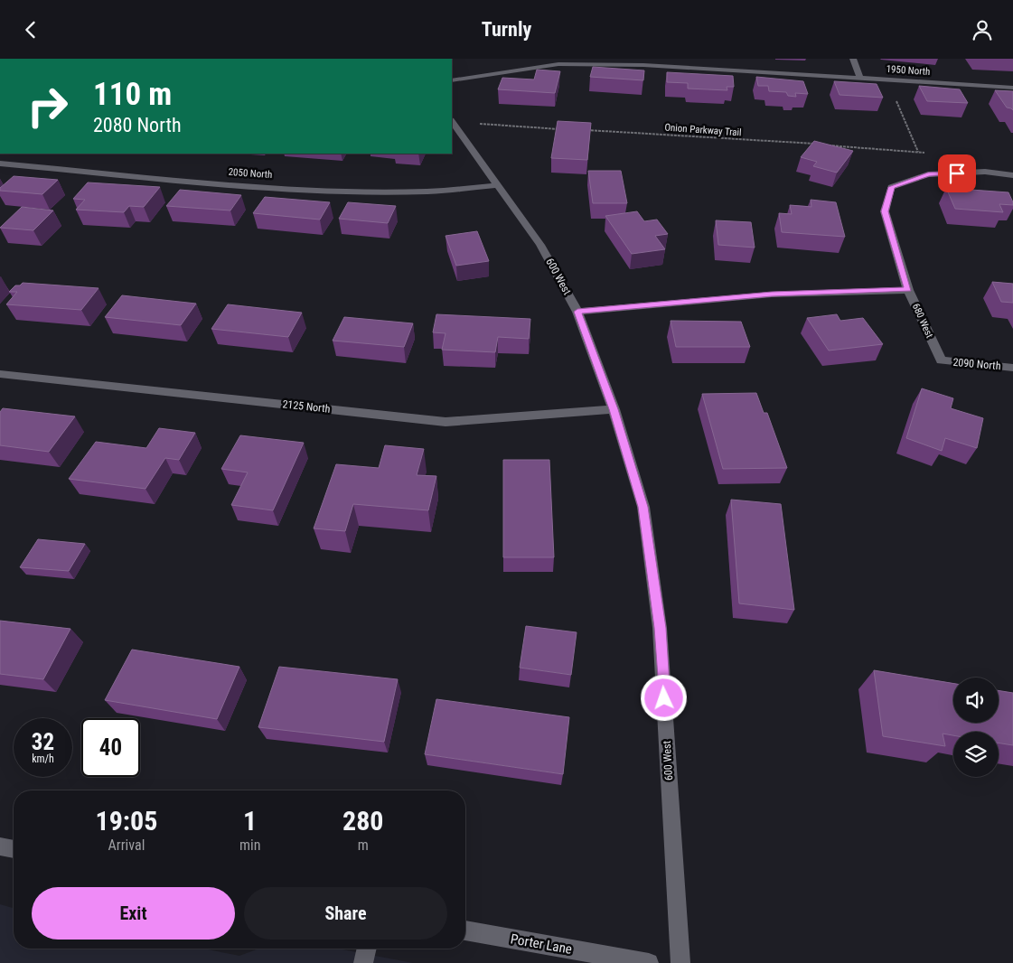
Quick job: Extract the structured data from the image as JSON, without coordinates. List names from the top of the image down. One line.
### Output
{"streets":{"street":["1950 North","2050 North","600 West","680 West","2090 North","2125 North","Porter Lane"],"path":["Onion Parkway Trail"]},"crossings":[["2050 North","600 West"],["600 West","2125 North"],["680 West","2090 North"]],"page":{"header":"Turnly","turn":["110 m","2080 North"],"speed":"32 km/h","limit":"40","eta":["19:05","Arrival","1","min","280","m"],"buttons":["Exit","Share"]}}
